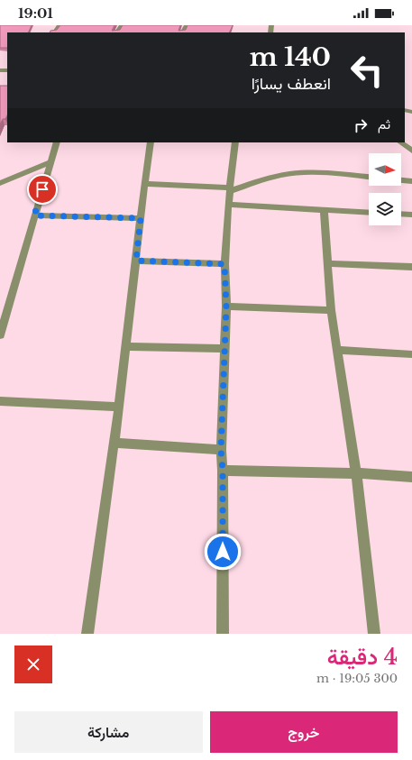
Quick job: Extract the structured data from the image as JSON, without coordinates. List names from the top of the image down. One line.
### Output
{"north":"right","page":{"status":"19:01","turn":["140 m","انعطف يسارًا"],"then":"ثم","heading":["4 دقيقة","300 m · 19:05"],"buttons":["خروج","مشاركة"]}}
